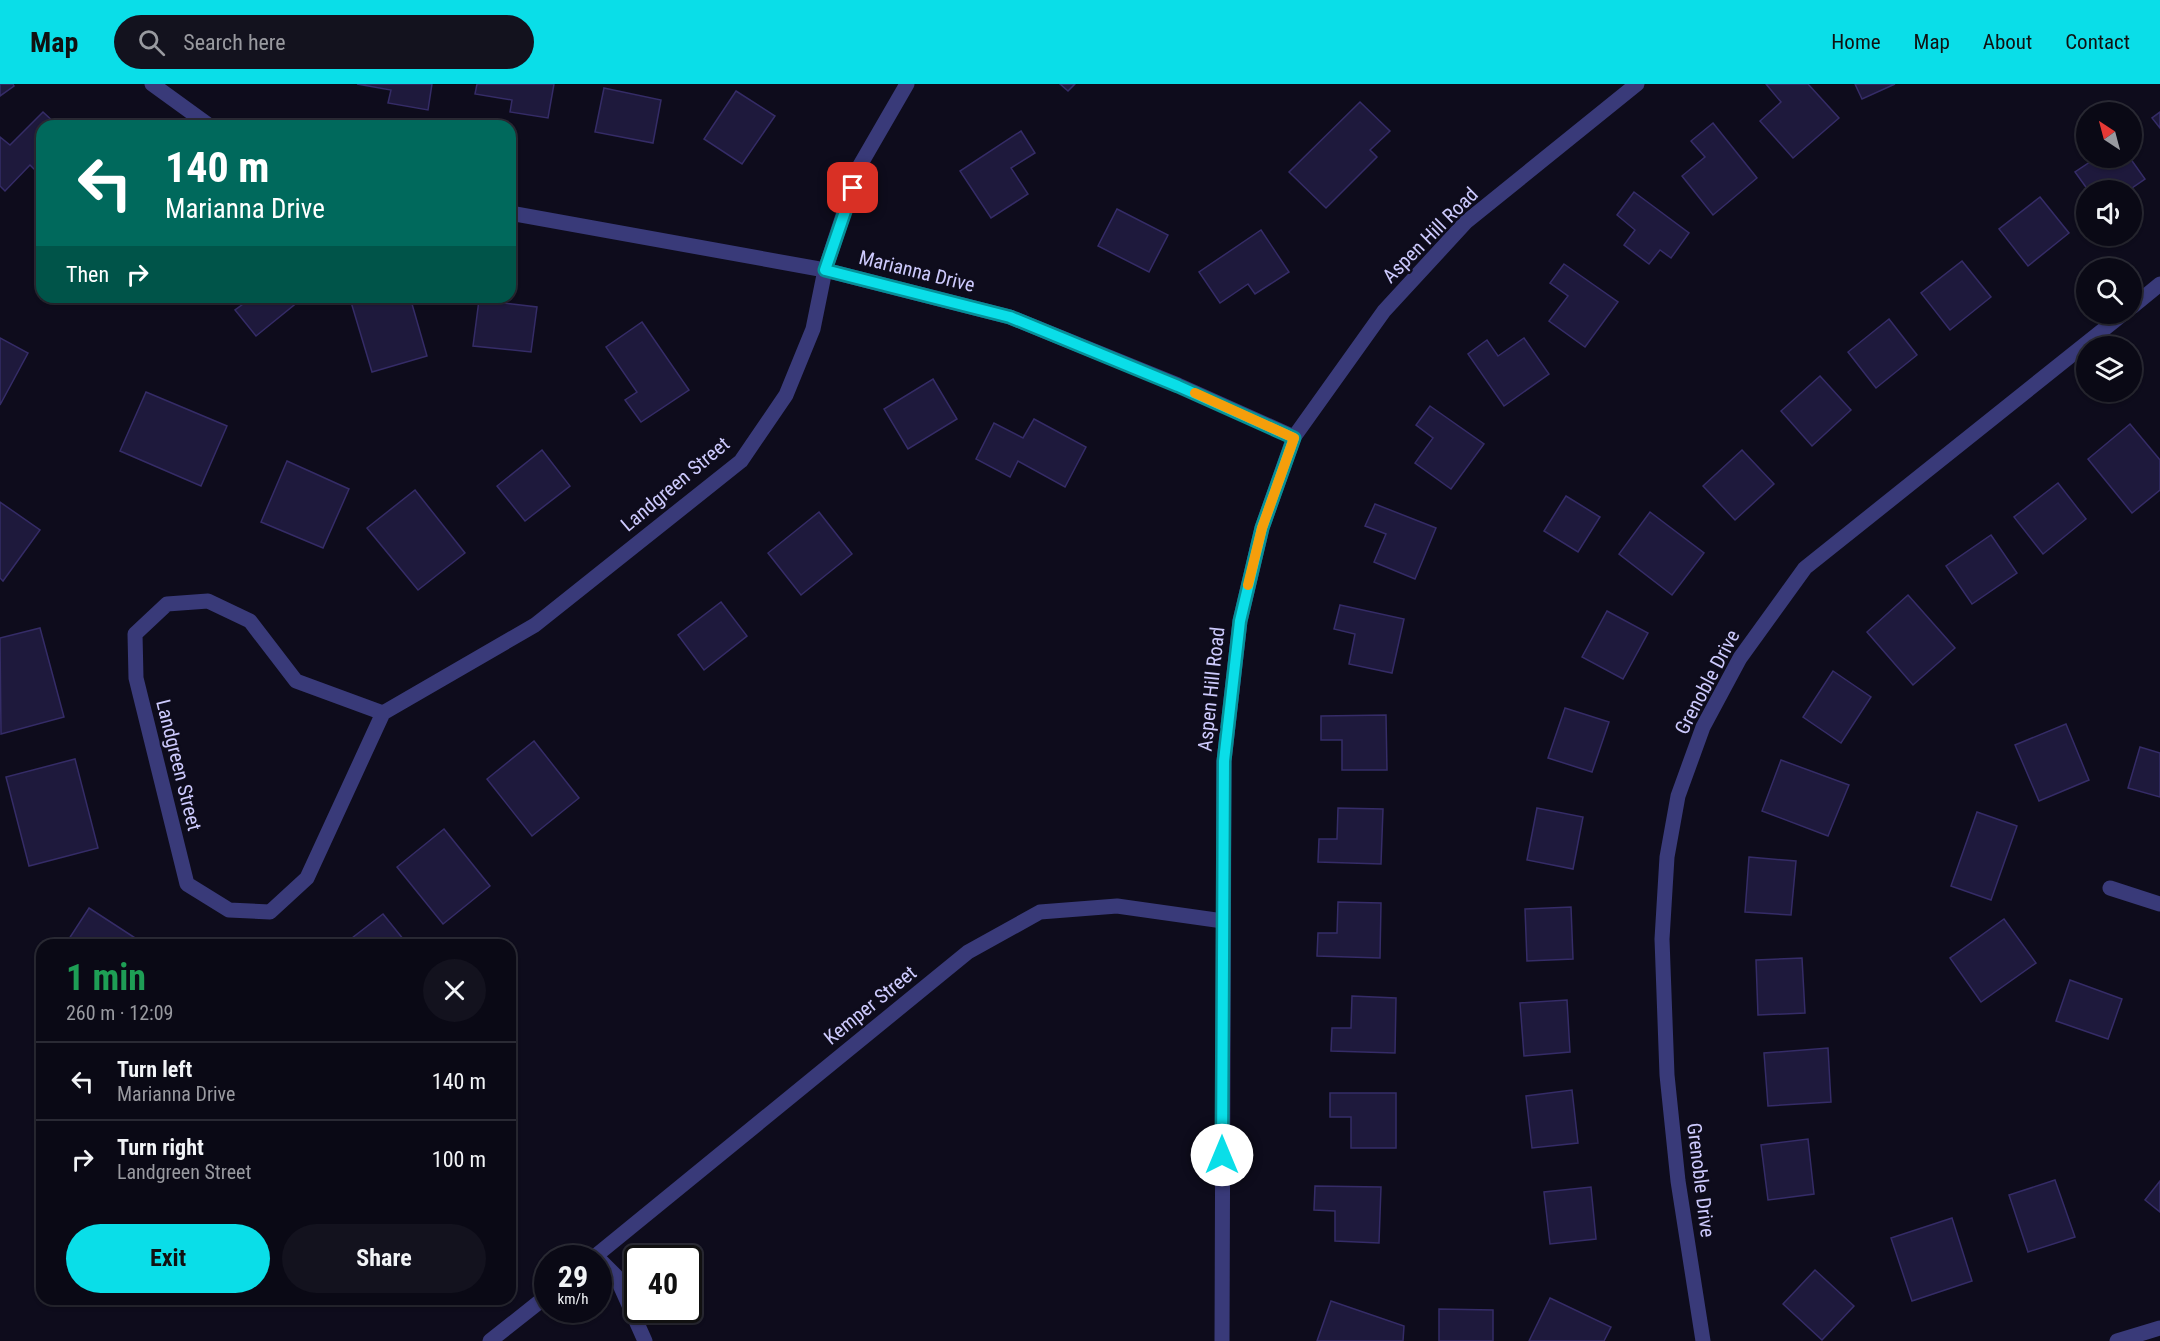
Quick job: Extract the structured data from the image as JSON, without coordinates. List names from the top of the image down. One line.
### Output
{"streets":{"street":["Aspen Hill Road","Marianna Drive","Landgreen Street","Grenoble Drive","Kemper Street"]},"crossings":[["Aspen Hill Road","Marianna Drive"],["Aspen Hill Road","Kemper Street"],["Marianna Drive","Landgreen Street"]],"north":"top left","page":{"header":"Map","search":"Search here","nav":["Home","Map","About","Contact"],"turn":["140 m","Marianna Drive"],"then":"Then","heading":["1 min","260 m · 12:09"],"list":[{"name":"Turn left","note":"Marianna Drive","value":"140 m"},{"name":"Turn right","note":"Landgreen Street","value":"100 m"}],"buttons":["Exit","Share"],"speed":"29 km/h","limit":"40"}}
